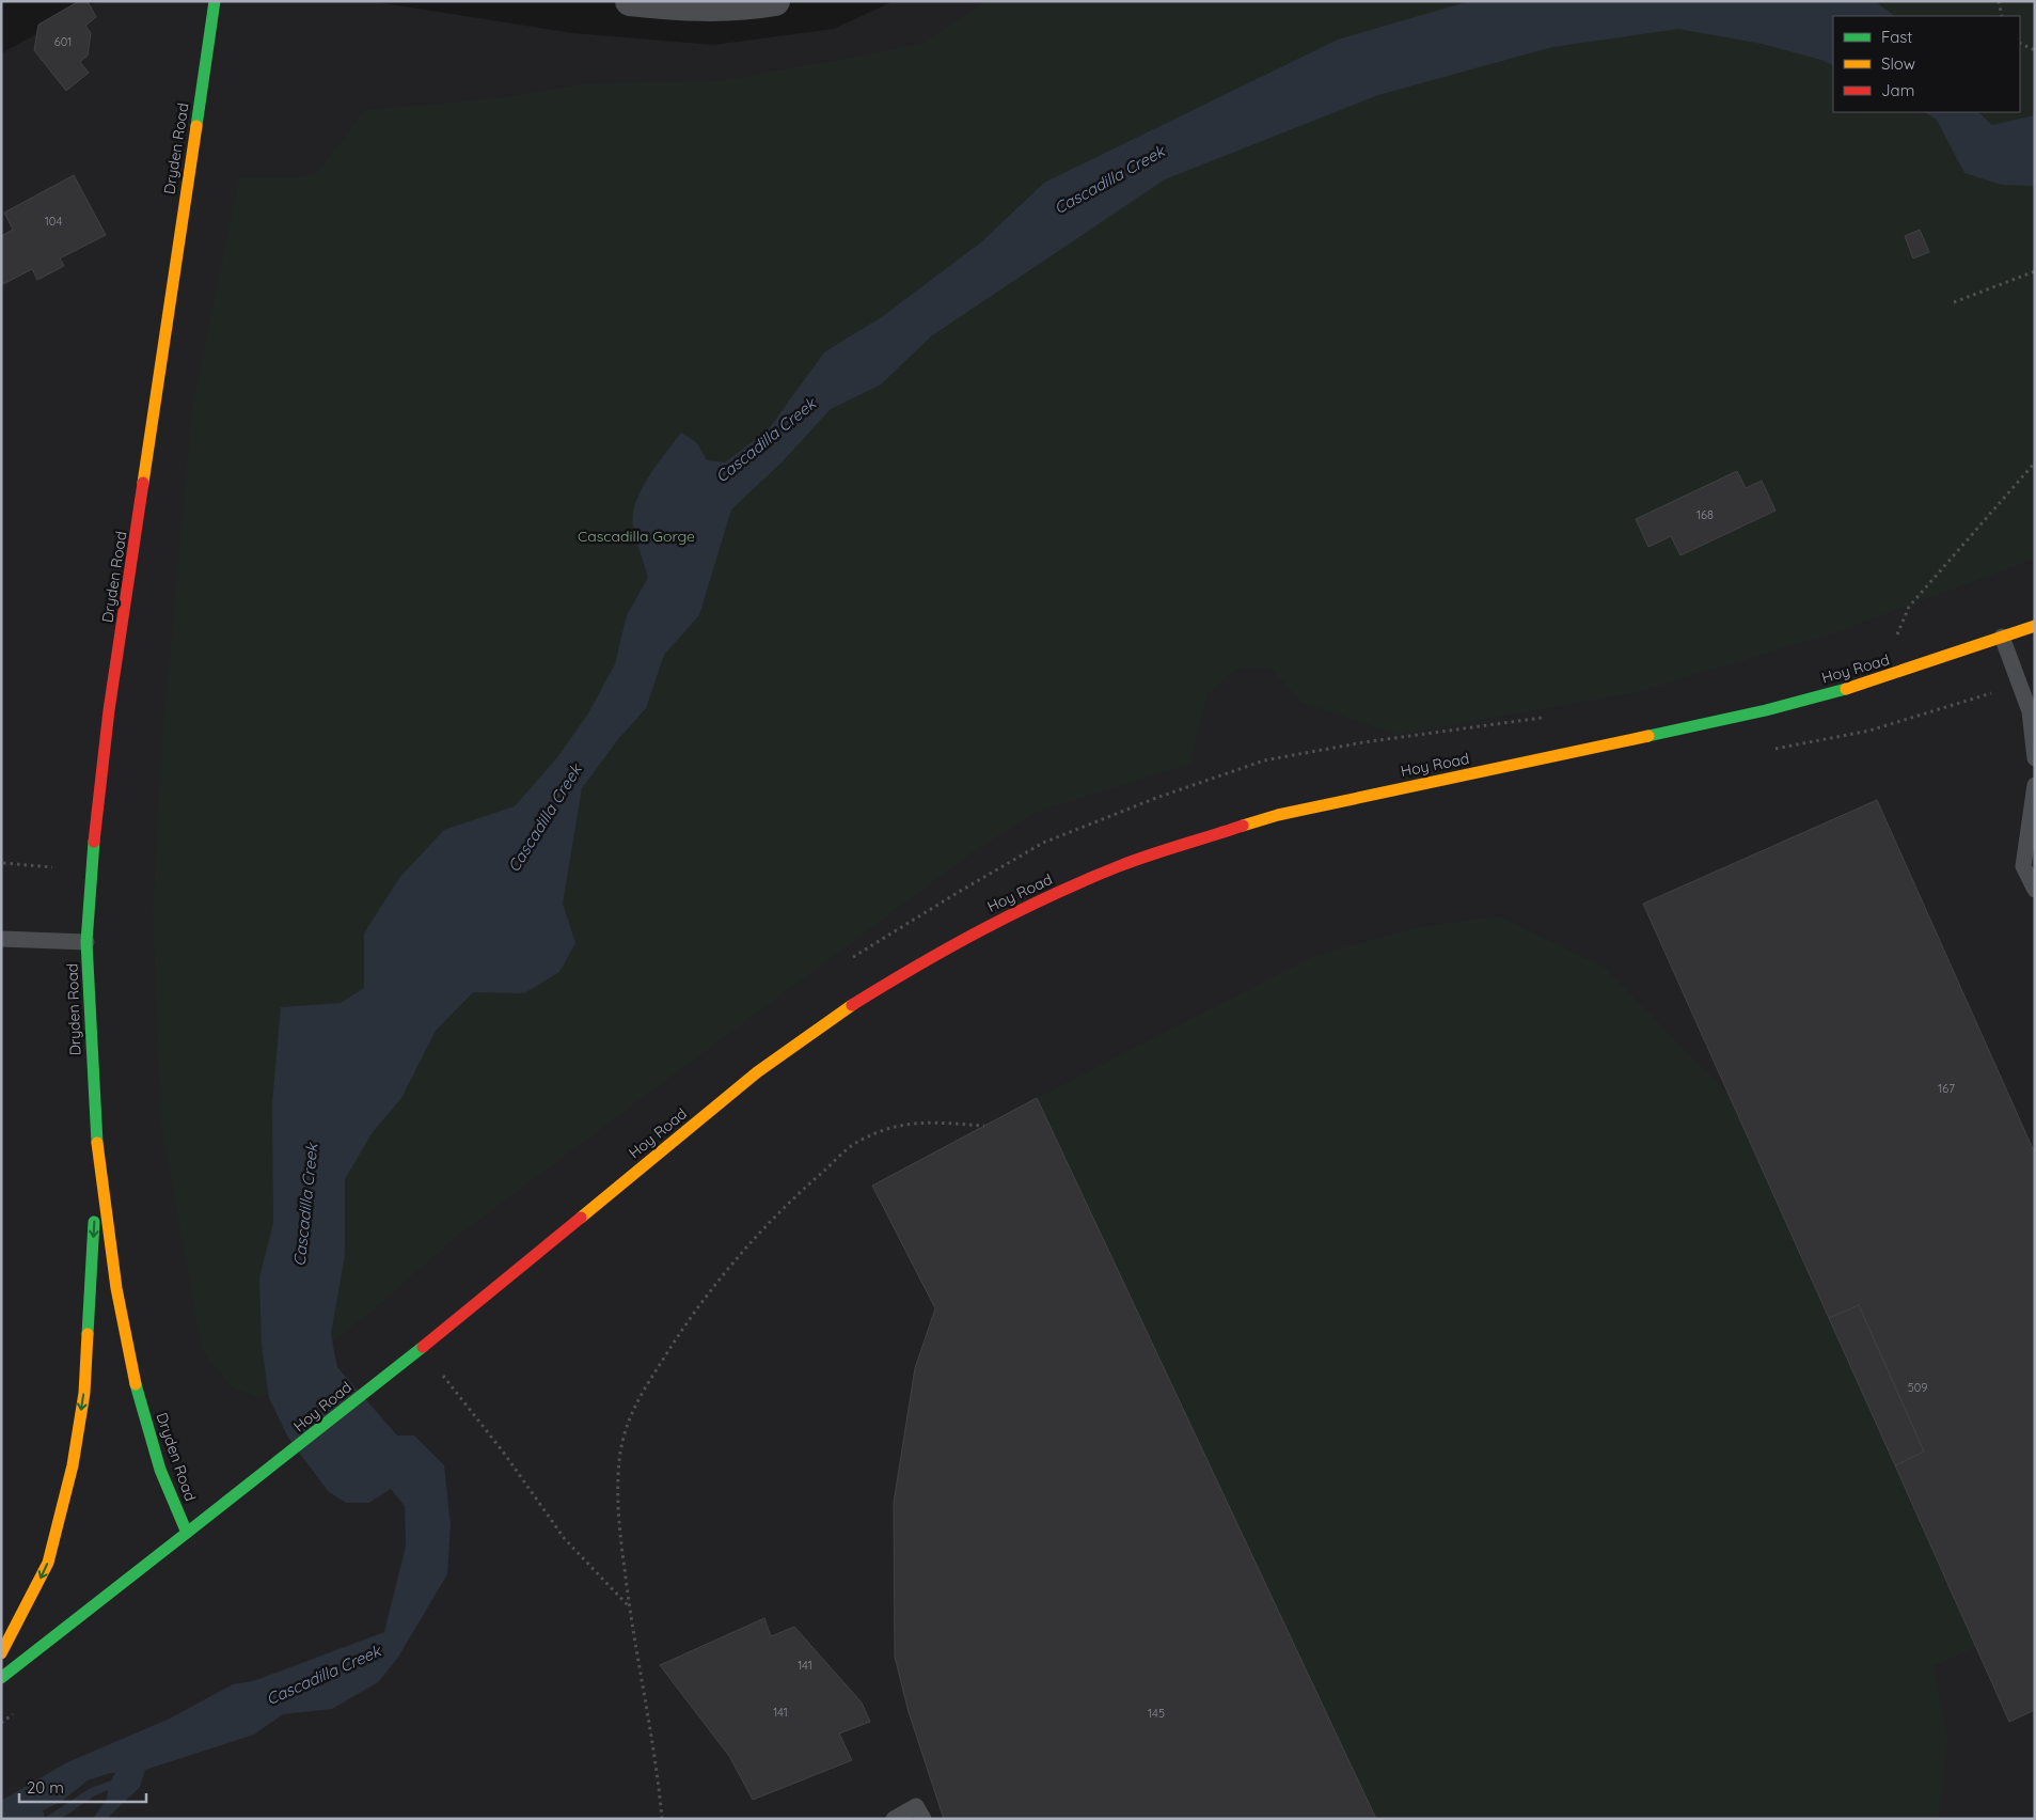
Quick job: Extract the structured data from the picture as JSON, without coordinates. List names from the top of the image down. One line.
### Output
{"streets":{"main road":["Dryden Road","Hoy Road"]},"crossings":[["Dryden Road","Hoy Road"]],"water":["Cascadilla Creek"],"parks":["Cascadilla Gorge"],"house_numbers":["601","104","168","167","509","141","141","145"],"legend":["Fast","Slow","Jam"],"scale_bar":"20 m"}
